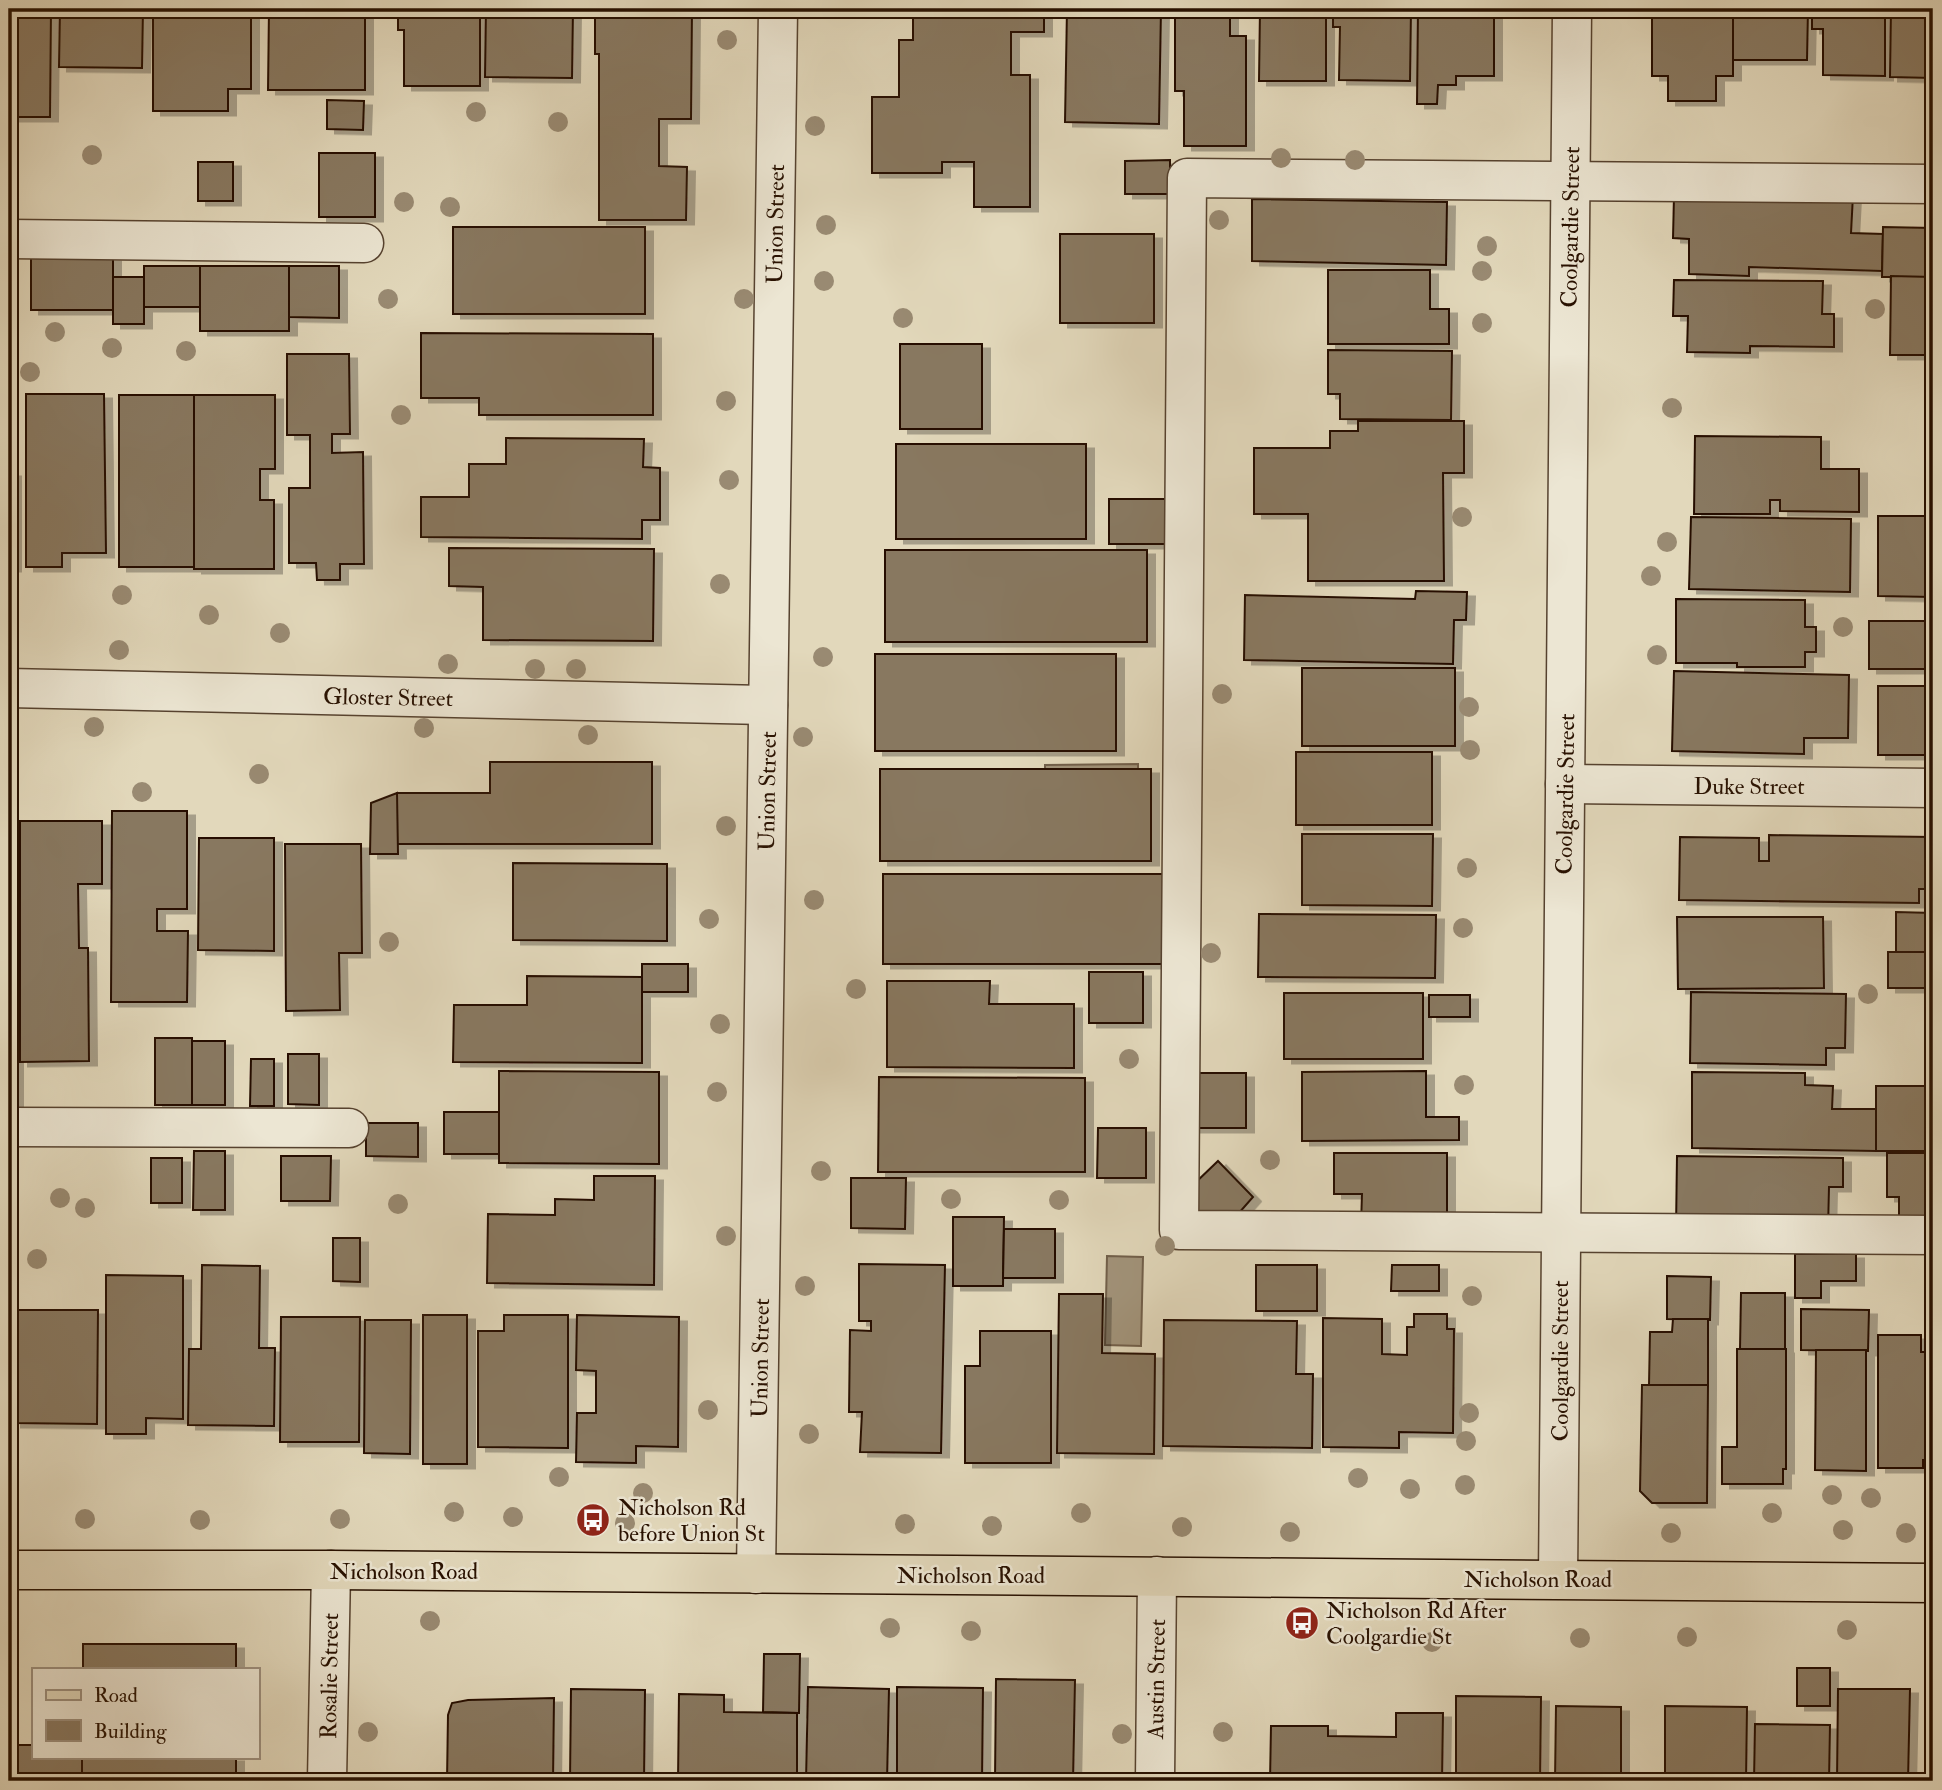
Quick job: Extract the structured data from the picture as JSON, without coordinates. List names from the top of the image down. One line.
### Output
{"streets":{"main road":["Nicholson Road"],"street":["Union Street","Coolgardie Street","Gloster Street","Duke Street","Rosalie Street","Austin Street"]},"crossings":[["Union Street","Gloster Street"],["Union Street","Nicholson Road"],["Coolgardie Street","Duke Street"],["Coolgardie Street","Nicholson Road"],["Nicholson Road","Rosalie Street"],["Nicholson Road","Austin Street"]],"places":{"bus stop":["Nicholson Rd before Union St","Nicholson Rd After Coolgardie St"]},"legend":["Road","Building"]}
